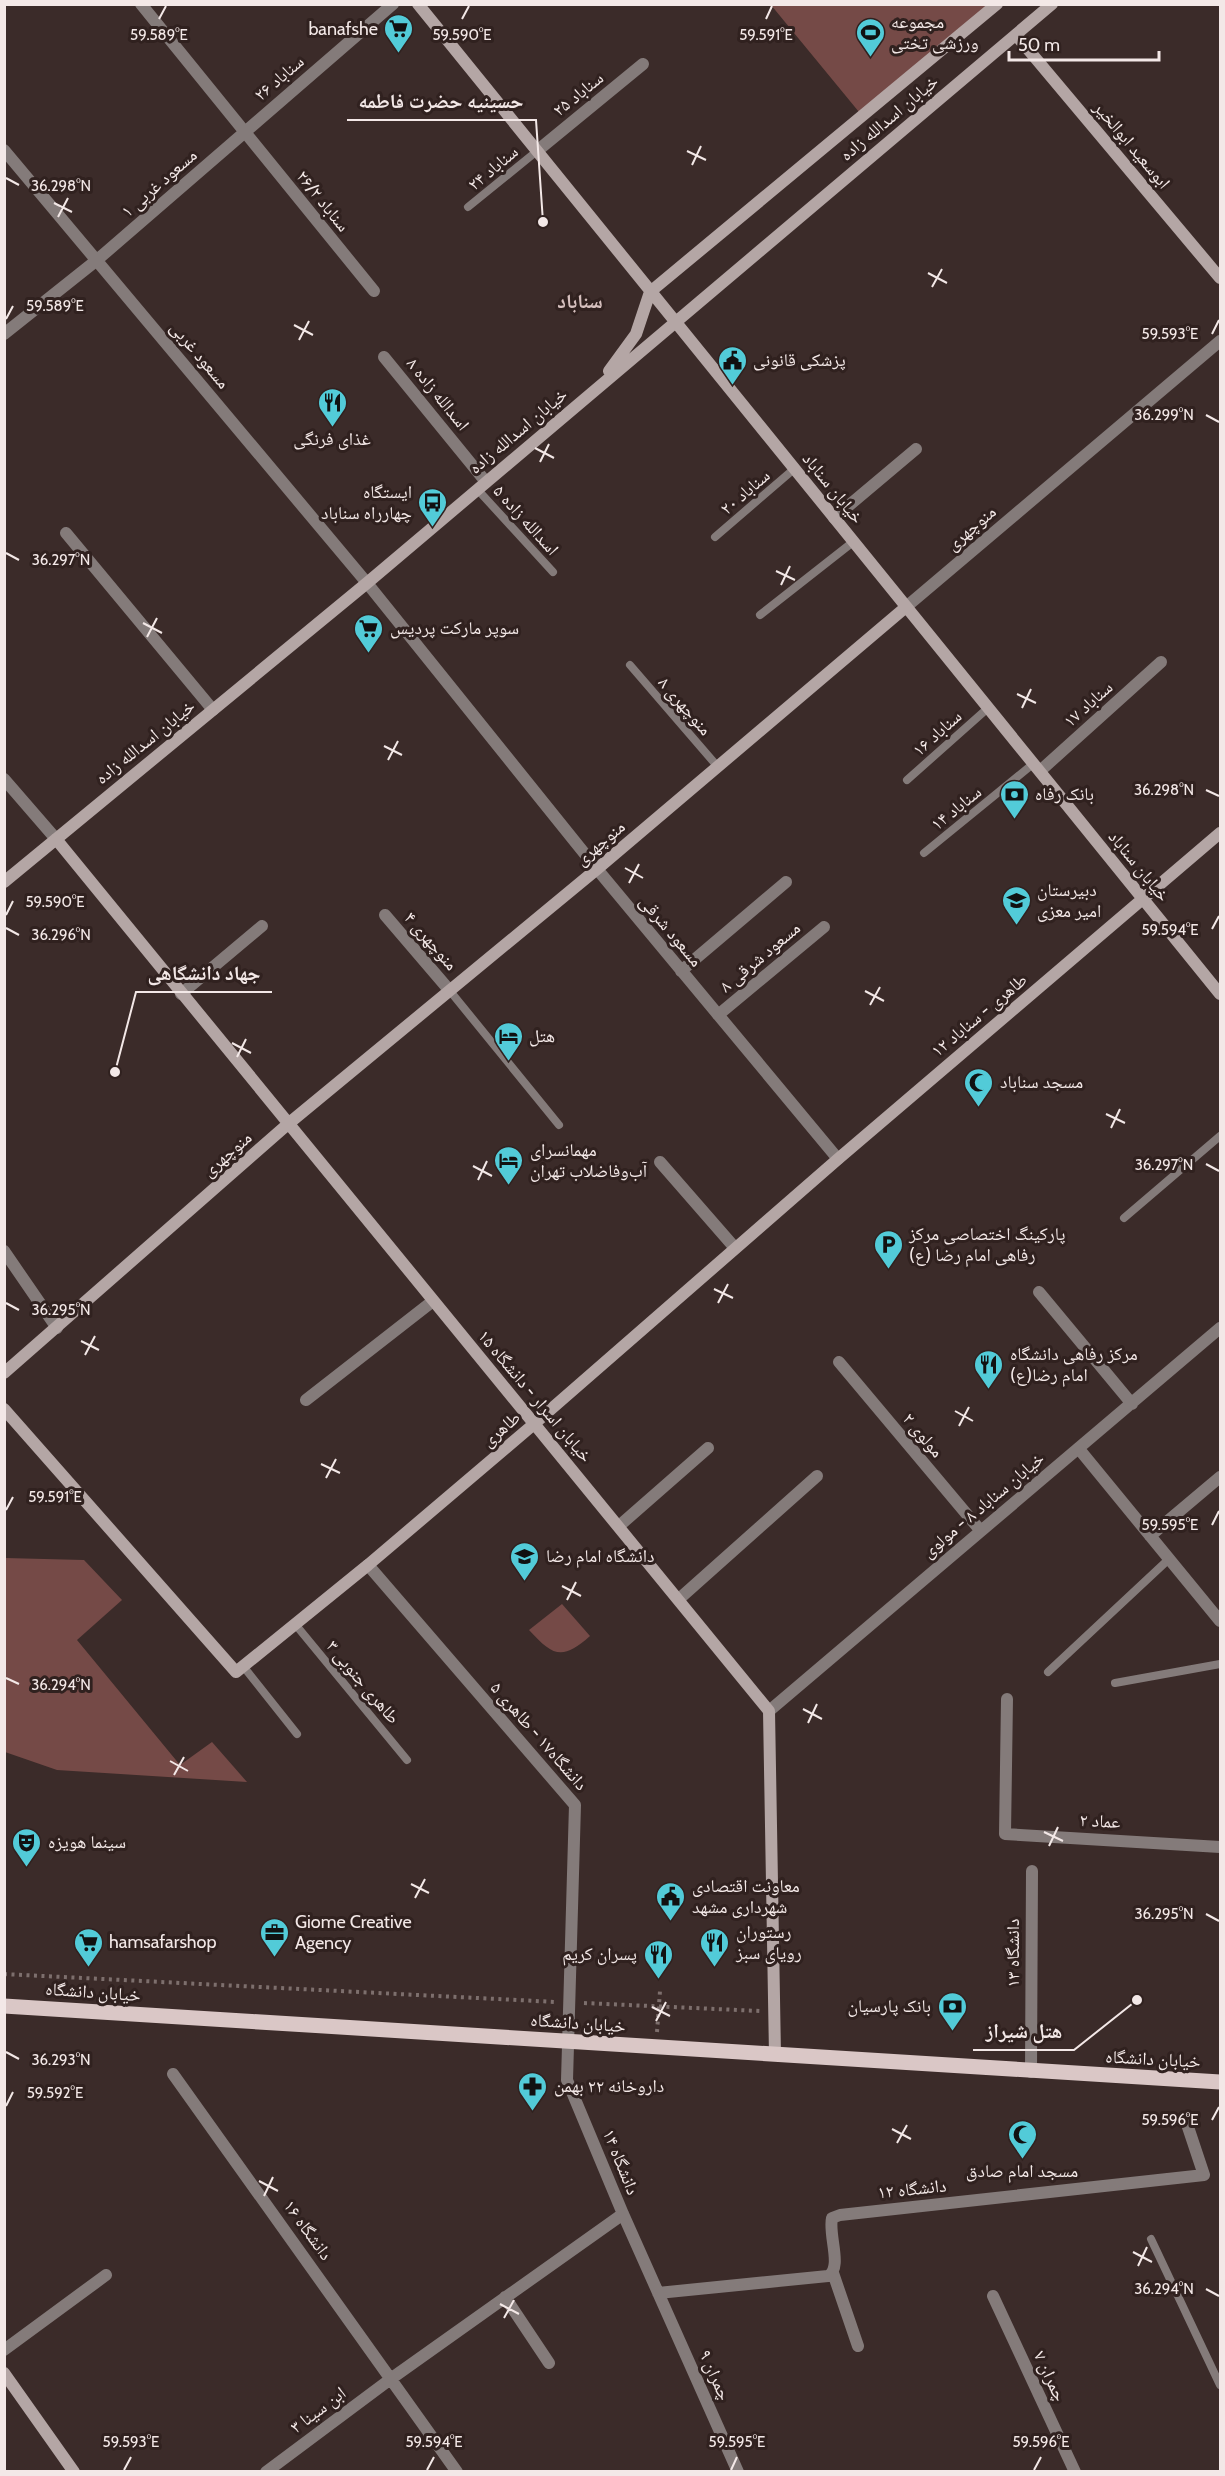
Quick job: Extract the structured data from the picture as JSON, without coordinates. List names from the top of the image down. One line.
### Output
{"streets":{"main road":["خیابان دانشگاه"],"street":["سناباد ۲۶","سناباد ۲۵","خیابان اسدالله زاده","ابوسعید ابوالخیر","مسعود غربی ۱","سناباد ۲۶/۲","مسعود غربی","اسدالله زاده ۸","خیابان سناباد","منوچهری","سناباد ۱۷","مسعود شرقی","منوچهری ۴","مسعود شرقی ۸","طاهری - سناباد ۱۲","خیابان اسرار - دانشگاه ۱۵","طاهری","مولوی ۲","خیابان سناباد ۸ - مولوی","دانشگاه۱۷ - طاهری ۵","عماد ۲","دانشگاه ۱۳","دانشگاه ۱۴","دانشگاه ۱۲","دانشگاه ۱۶","چمران ۹","چمران ۷","ابن سینا ۳"],"lane":["سناباد ۲۴","سناباد ۲۰","اسدالله زاده ۵","منوچهری ۸","سناباد ۱۶","سناباد ۱۴","طاهری جنوبی ۳"]},"crossings":[["سناباد ۲۶","مسعود غربی ۱"],["سناباد ۲۶","سناباد ۲۶/۲"],["سناباد ۲۵","سناباد ۲۴"],["سناباد ۲۵","خیابان سناباد"],["خیابان اسدالله زاده","ابوسعید ابوالخیر"],["خیابان اسدالله زاده","مسعود غربی"],["خیابان اسدالله زاده","اسدالله زاده ۸"],["خیابان اسدالله زاده","خیابان سناباد"],["خیابان اسدالله زاده","اسدالله زاده ۵"],["خیابان اسدالله زاده","مسعود شرقی"],["خیابان اسدالله زاده","خیابان اسرار - دانشگاه ۱۵"],["سناباد ۲۴","خیابان سناباد"],["مسعود غربی ۱","سناباد ۲۶/۲"],["مسعود غربی ۱","مسعود غربی"],["مسعود غربی","مسعود شرقی"],["اسدالله زاده ۸","اسدالله زاده ۵"],["خیابان سناباد","سناباد ۲۰"],["خیابان سناباد","منوچهری"],["خیابان سناباد","سناباد ۱۷"],["خیابان سناباد","سناباد ۱۶"],["خیابان سناباد","سناباد ۱۴"],["خیابان سناباد","طاهری - سناباد ۱۲"],["منوچهری","منوچهری ۸"],["منوچهری","مسعود شرقی"],["منوچهری","منوچهری ۴"],["منوچهری","خیابان اسرار - دانشگاه ۱۵"],["سناباد ۱۷","سناباد ۱۴"],["مسعود شرقی","مسعود شرقی ۸"],["مسعود شرقی","طاهری - سناباد ۱۲"],["مسعود شرقی","طاهری"],["طاهری - سناباد ۱۲","طاهری"],["خیابان اسرار - دانشگاه ۱۵","طاهری"],["خیابان اسرار - دانشگاه ۱۵","خیابان سناباد ۸ - مولوی"],["طاهری","طاهری جنوبی ۳"],["طاهری","دانشگاه۱۷ - طاهری ۵"],["مولوی ۲","خیابان سناباد ۸ - مولوی"],["دانشگاه۱۷ - طاهری ۵","خیابان دانشگاه"],["دانشگاه۱۷ - طاهری ۵","دانشگاه ۱۴"],["دانشگاه ۱۳","خیابان دانشگاه"],["خیابان دانشگاه","دانشگاه ۱۴"],["دانشگاه ۱۴","چمران ۹"],["دانشگاه ۱۴","ابن سینا ۳"],["دانشگاه ۱۶","ابن سینا ۳"]],"districts":["سناباد"],"places":{"supermarket":["banafshe","سوپر مارکت پردیس","hamsafarshop"],"sports":["مجموعه ورزشی تختی"],"other":["حسینیه حضرت فاطمه","جهاد دانشگاهی","هتل شیراز"],"public building":["پزشکی قانونی","معاونت اقتصادی شهرداری مشهد"],"restaurant":["غذای فرنگی","مرکز رفاهی دانشگاه امام رضا(ع)","رستوران رویای سبز","پسران کریم"],"bus stop":["ایستگاه چهارراه سناباد"],"bank":["بانک رفاه","بانک پارسیان"],"school or university":["دبیرستان امیر معزی","دانشگاه امام رضا"],"hotel":["هتل","مهمانسرای آب‌و‌فاضلاب تهران"],"mosque":["مسجد سناباد","مسجد امام صادق"],"parking":["پارکینگ اختصاصی مرکز رفاهی امام رضا (ع)"],"theatre":["سینما هویزه"],"office":["Giome Creative Agency"],"pharmacy":["داروخانه ۲۲ بهمن"]},"scale_bar":"50 m","coordinates":["59.589°E","59.590°E","59.591°E","36.298°N","59.593°E","36.299°N","36.297°N","59.594°E","36.296°N","36.295°N","59.595°E","36.294°N","36.293°N","59.592°E","59.596°E"]}
